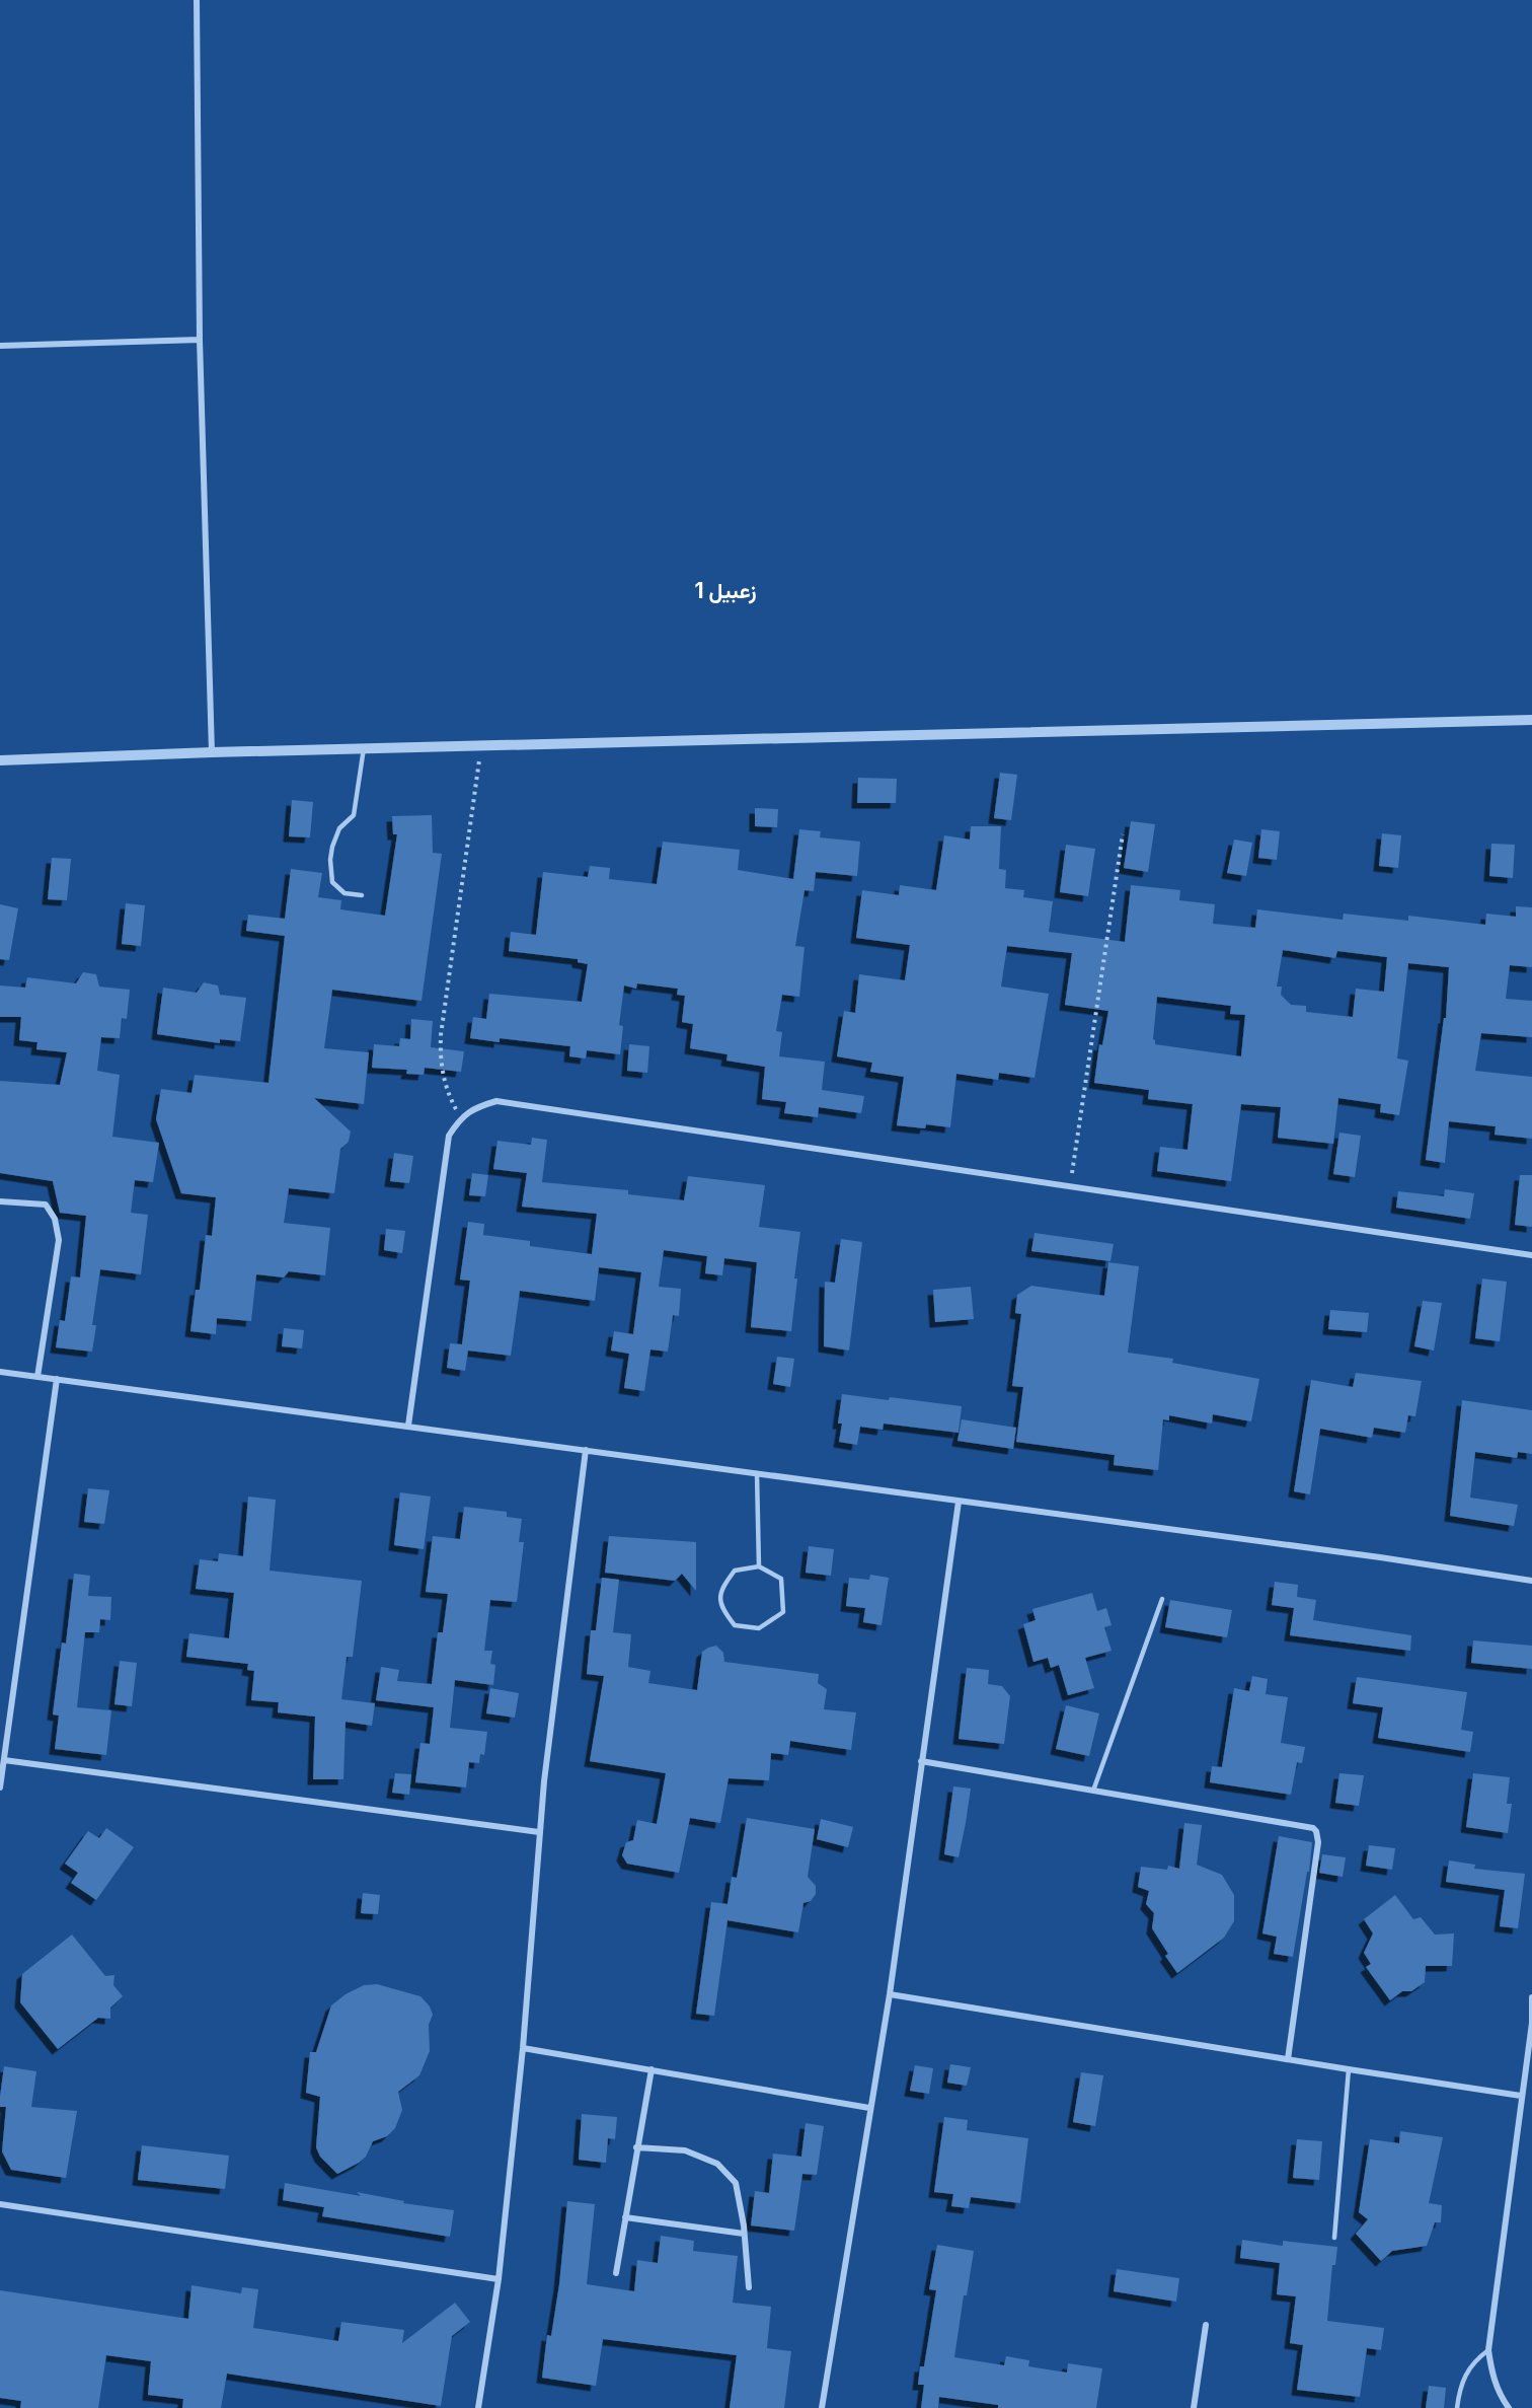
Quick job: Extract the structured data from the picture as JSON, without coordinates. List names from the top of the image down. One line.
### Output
{"districts":["زعبيل 1"]}
